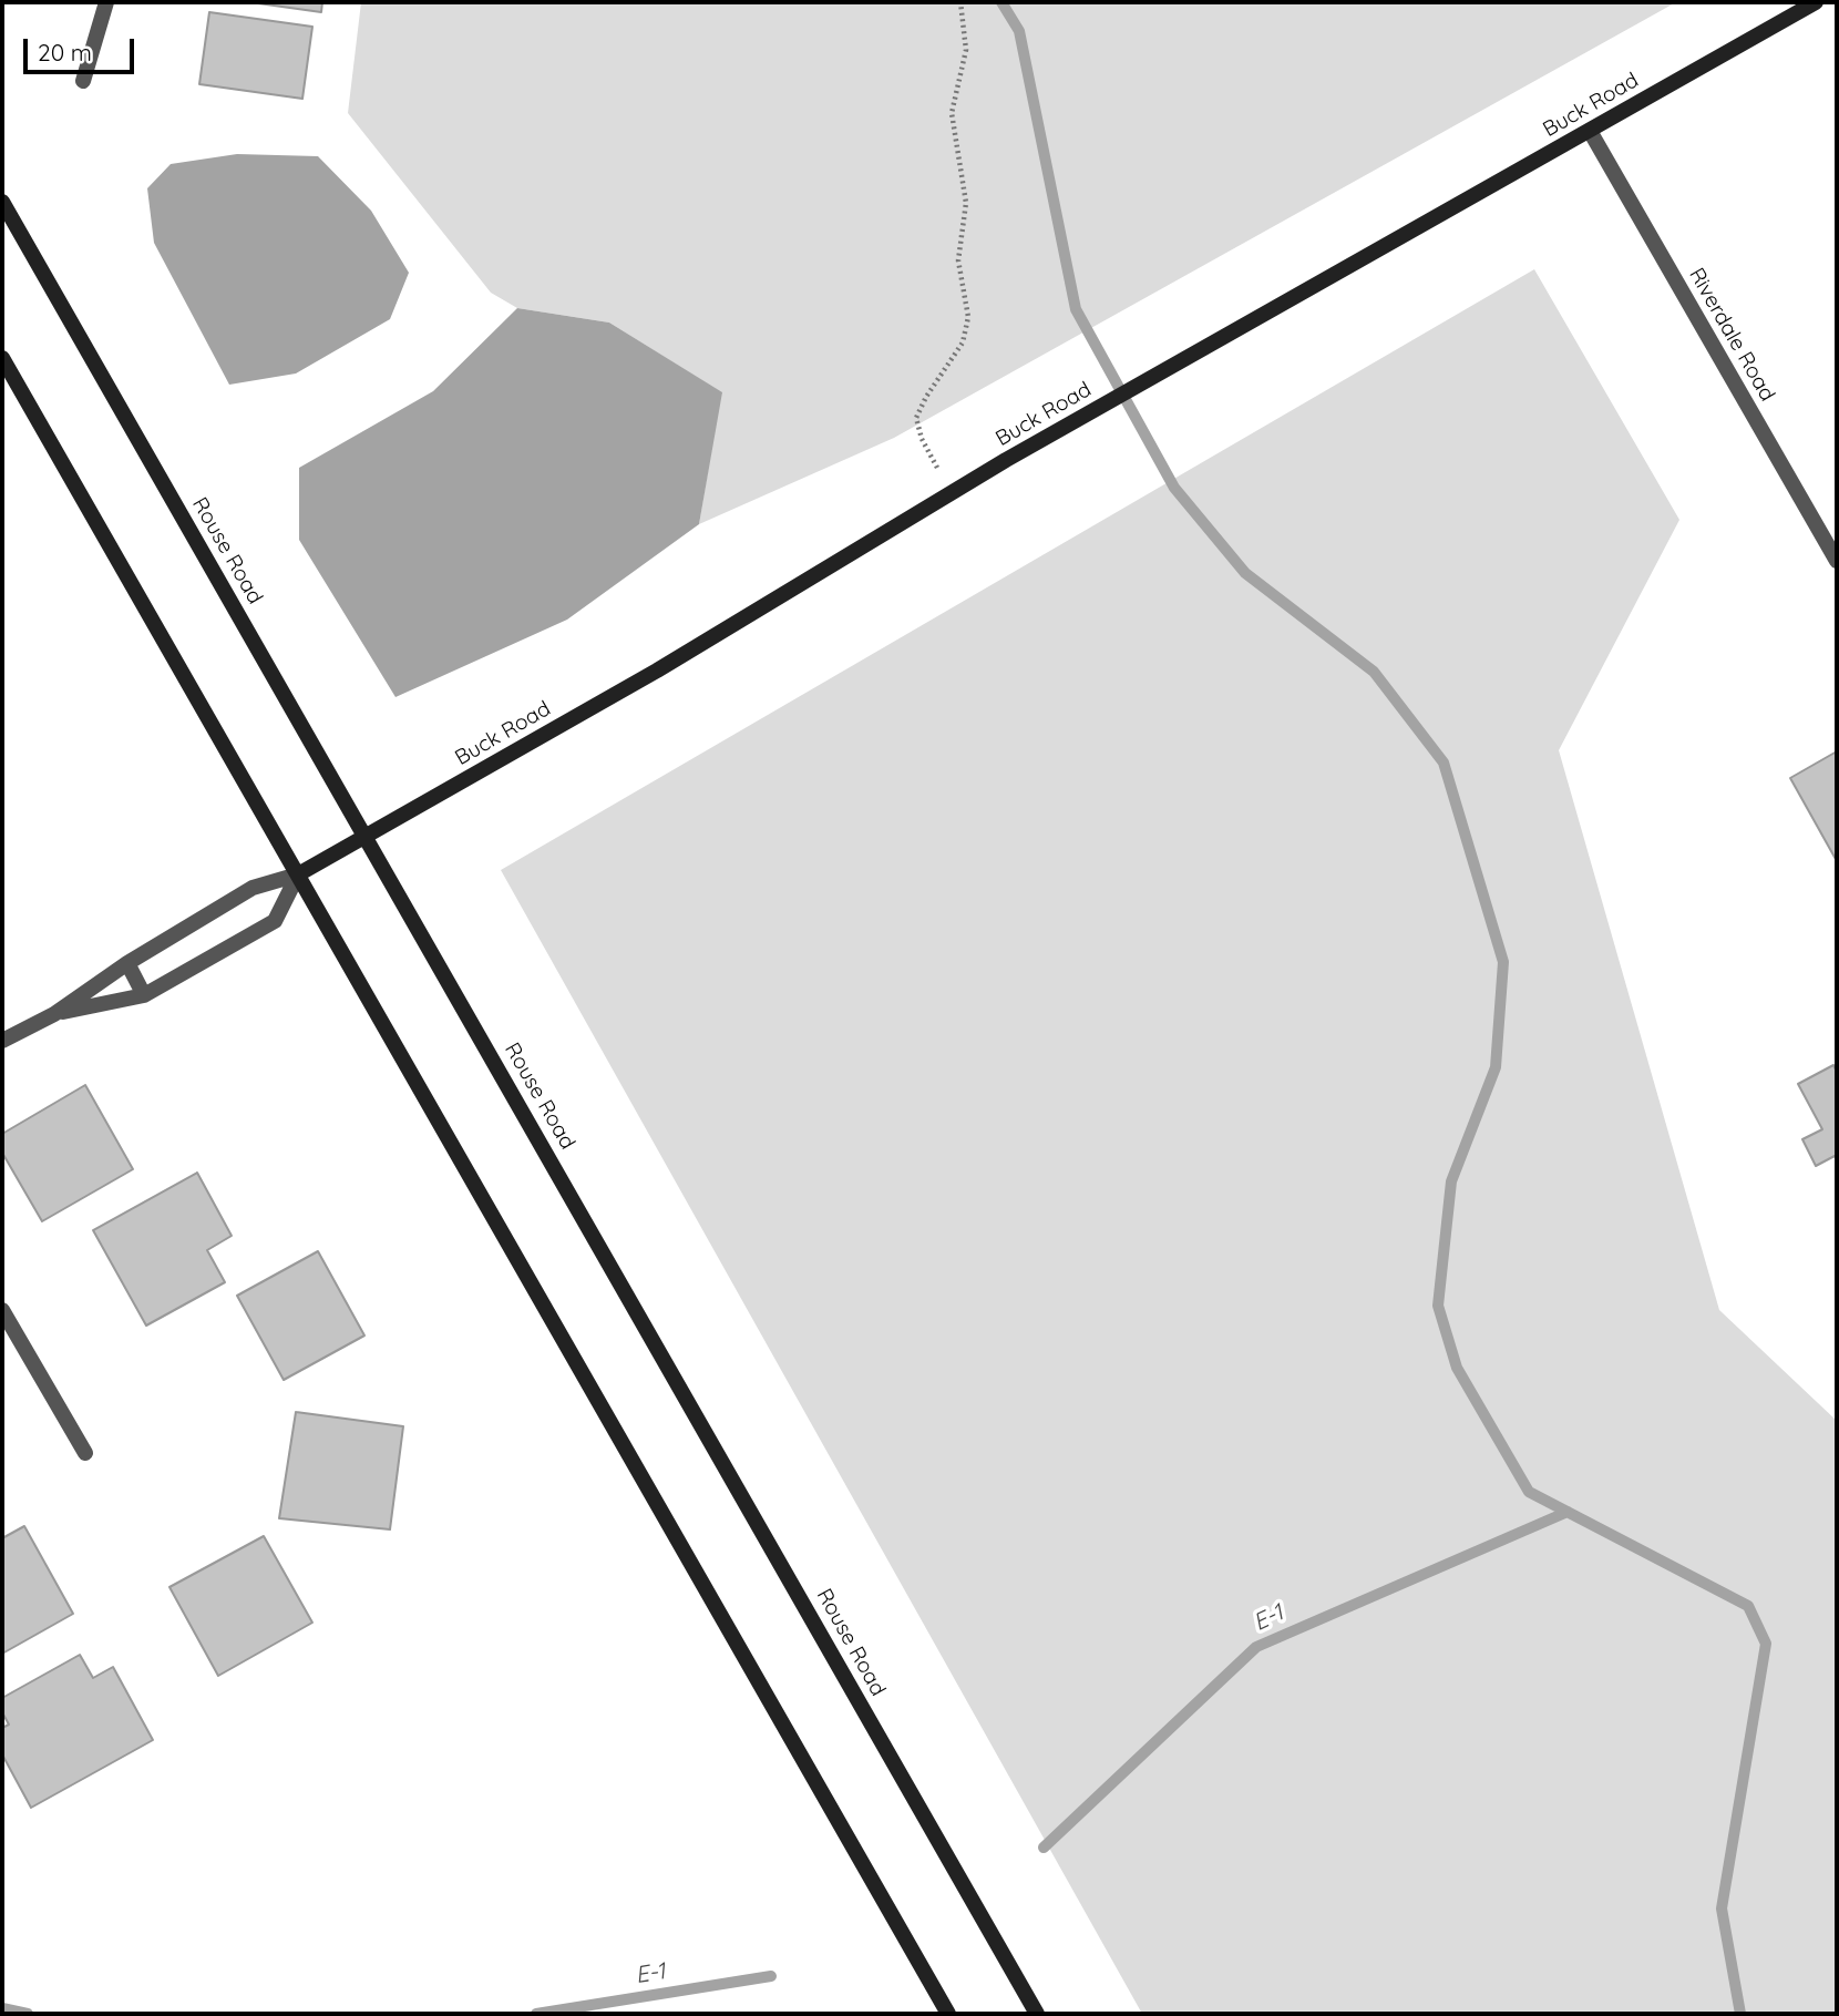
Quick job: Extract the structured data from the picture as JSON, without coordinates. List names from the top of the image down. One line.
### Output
{"streets":{"street":["Buck Road","Riverdale Road","Rouse Road"]},"crossings":[["Buck Road","Riverdale Road"],["Buck Road","Rouse Road"]],"water":["E-1"],"scale_bar":"20 m"}
